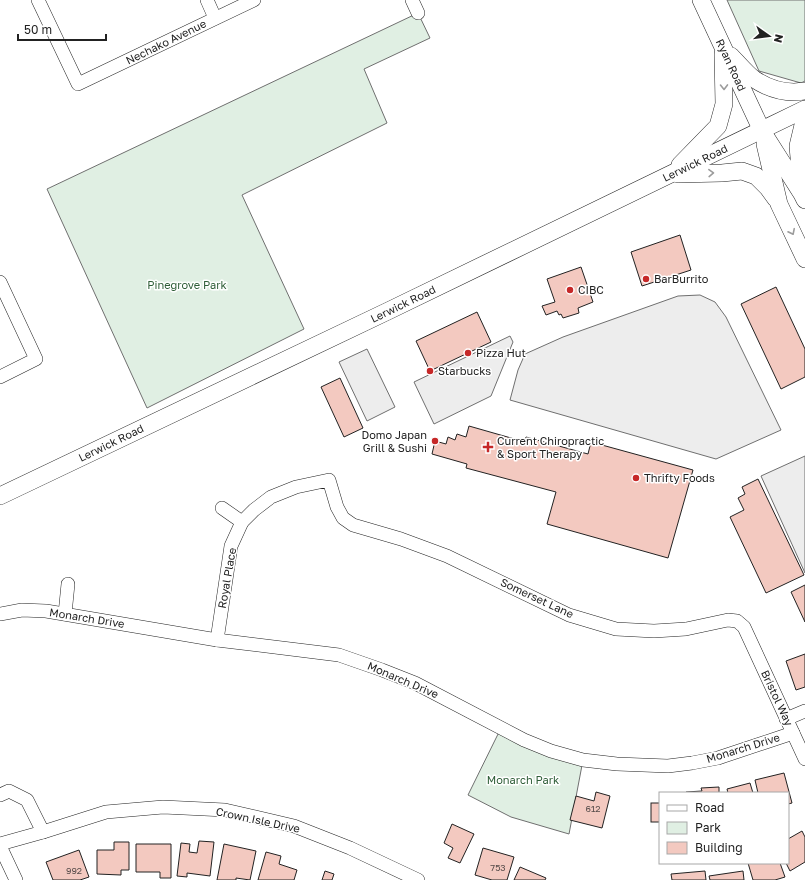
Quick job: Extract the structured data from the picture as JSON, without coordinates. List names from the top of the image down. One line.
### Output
{"streets":{"main road":["Ryan Road","Lerwick Road"],"street":["Nechako Avenue","Royal Place","Somerset Lane","Monarch Drive","Bristol Way","Crown Isle Drive"]},"crossings":[["Ryan Road","Lerwick Road"],["Royal Place","Somerset Lane"],["Royal Place","Monarch Drive"],["Somerset Lane","Bristol Way"],["Monarch Drive","Bristol Way"]],"parks":["Pinegrove Park","Monarch Park"],"places":{"other":["BarBurrito","CIBC","Pizza Hut","Starbucks","Domo Japan Grill & Sushi","Thrifty Foods"],"health":["Current Chiropractic & Sport Therapy"]},"house_numbers":["612","753","992"],"legend":["Road","Park","Building"],"scale_bar":"50 m","north":"right"}
